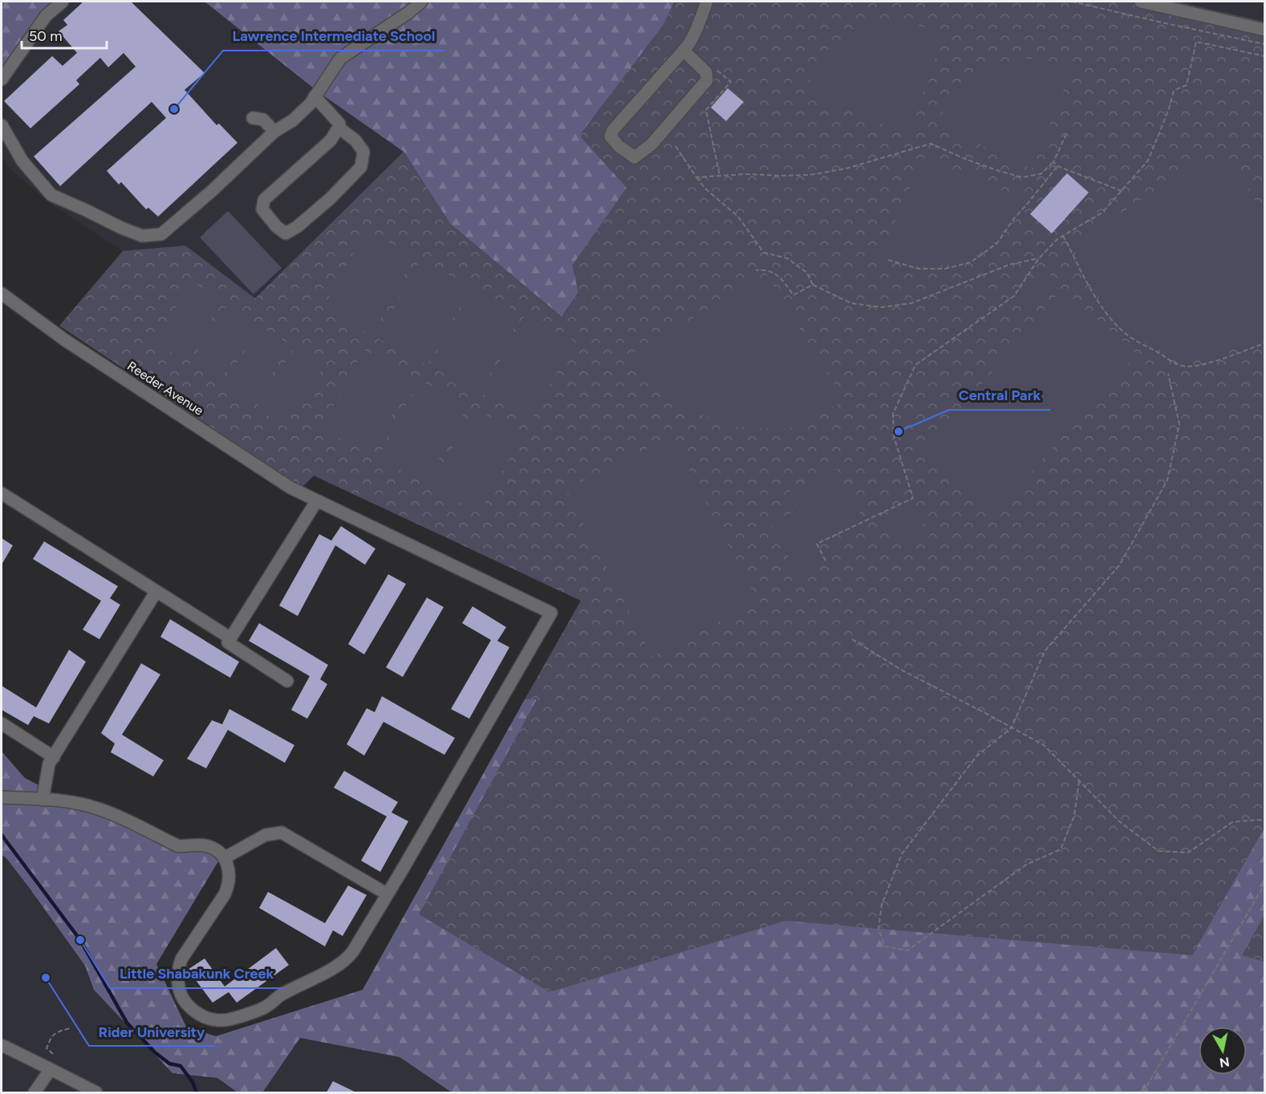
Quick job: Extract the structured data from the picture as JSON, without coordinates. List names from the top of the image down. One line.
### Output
{"streets":{"street":["Reeder Avenue"]},"places":["Lawrence Intermediate School","Central Park","Little Shabakunk Creek","Rider University"],"scale_bar":"50 m","north":"bottom"}
